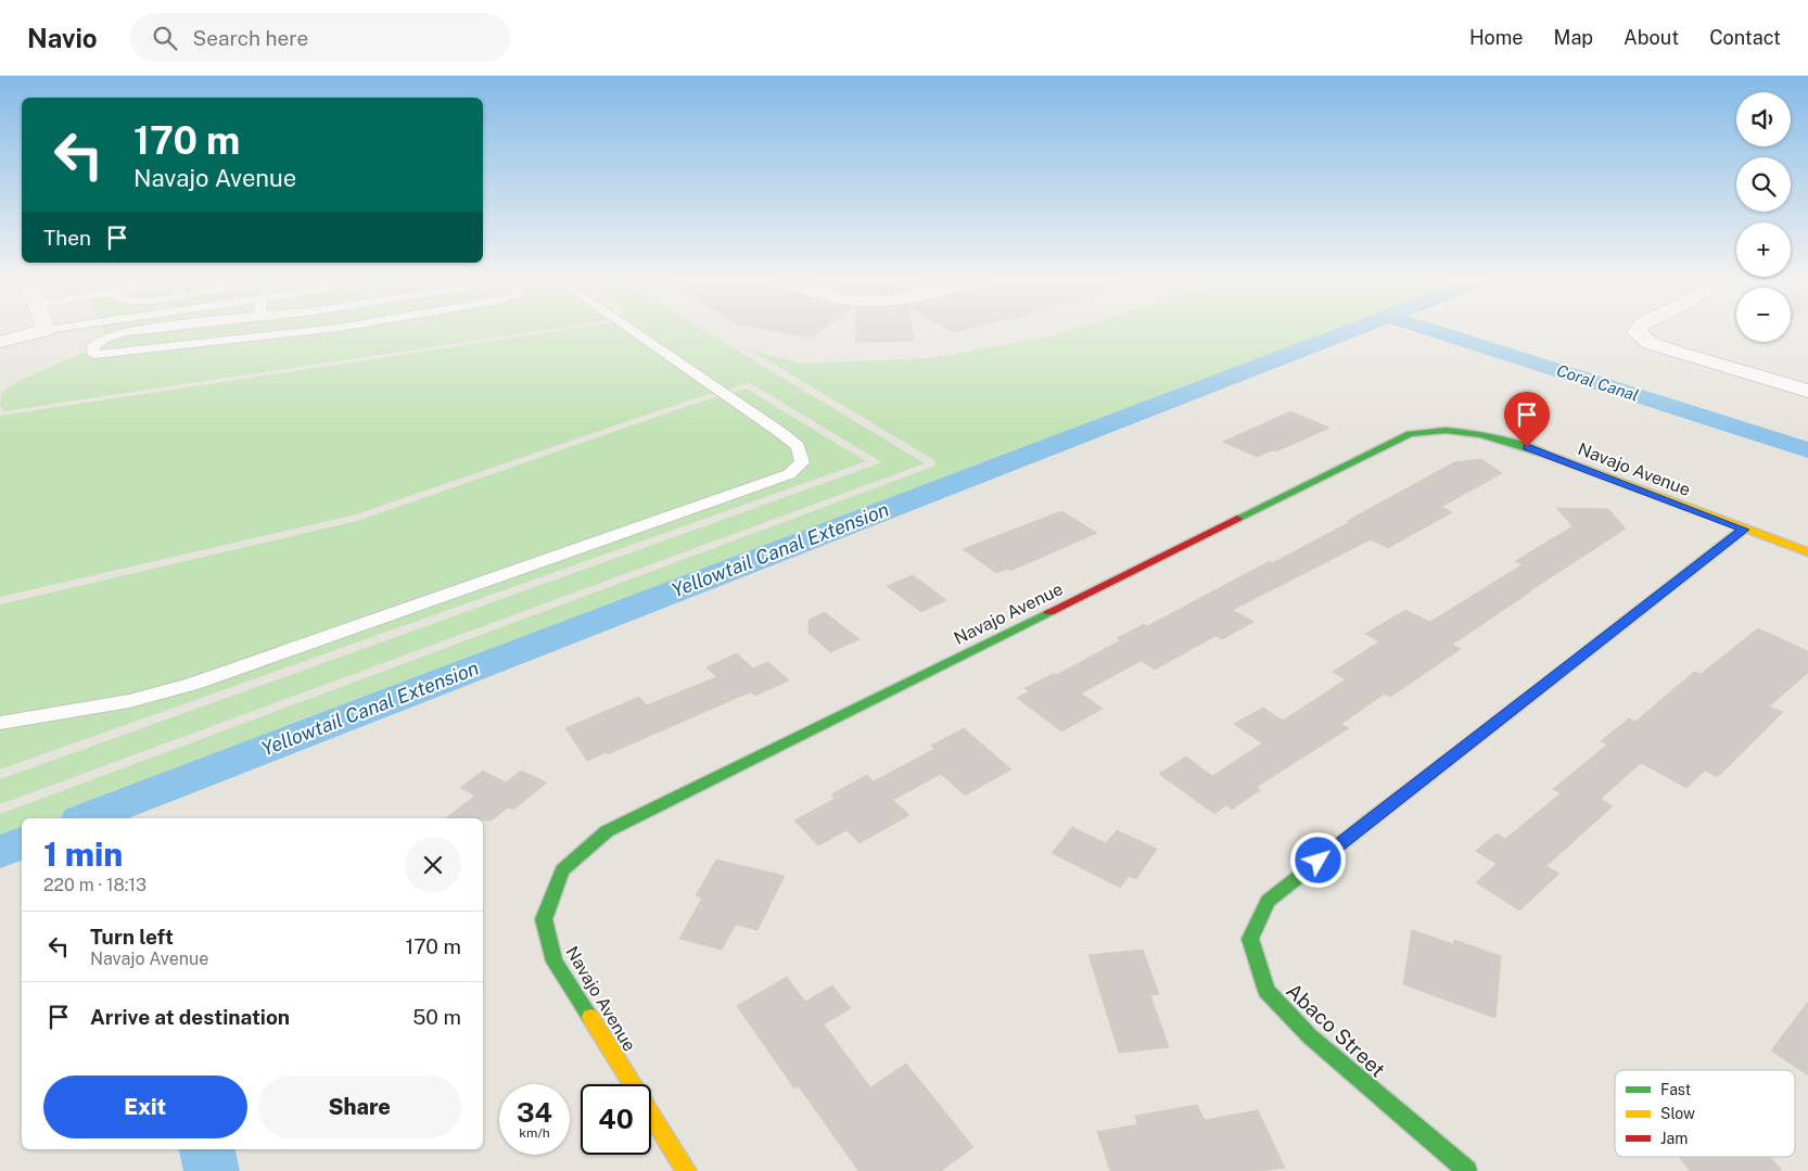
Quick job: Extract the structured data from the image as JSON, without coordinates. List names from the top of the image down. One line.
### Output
{"streets":{"street":["Navajo Avenue","Abaco Street"]},"crossings":[["Navajo Avenue","Abaco Street"]],"water":["Coral Canal","Yellowtail Canal Extension"],"legend":["Fast","Slow","Jam"],"page":{"header":"Navio","search":"Search here","nav":["Home","Map","About","Contact"],"map_buttons":["+","−"],"turn":["170 m","Navajo Avenue"],"then":"Then","heading":["1 min","220 m · 18:13"],"list":[{"name":"Turn left","note":"Navajo Avenue","value":"170 m"},{"name":"Arrive at destination","value":"50 m"}],"buttons":["Exit","Share"],"speed":"34 km/h","limit":"40"}}
